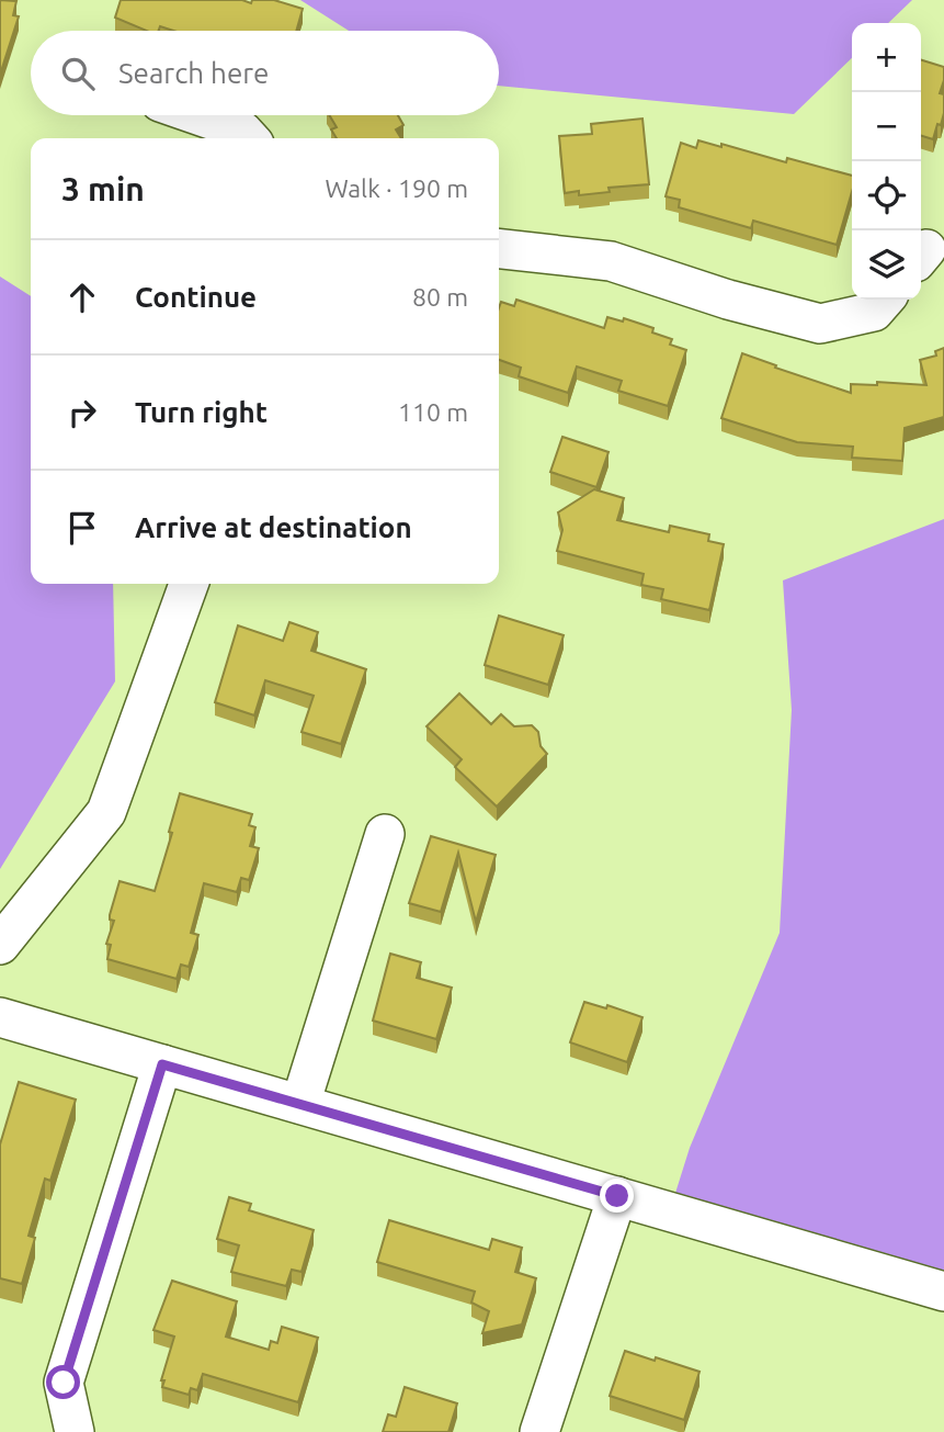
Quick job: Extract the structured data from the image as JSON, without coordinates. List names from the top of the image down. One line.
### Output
{"page":{"map_buttons":["+","−"],"search":"Search here","heading":["3 min","Walk · 190 m"],"list":[["Continue","80 m"],["Turn right","110 m"],"Arrive at destination"]}}
